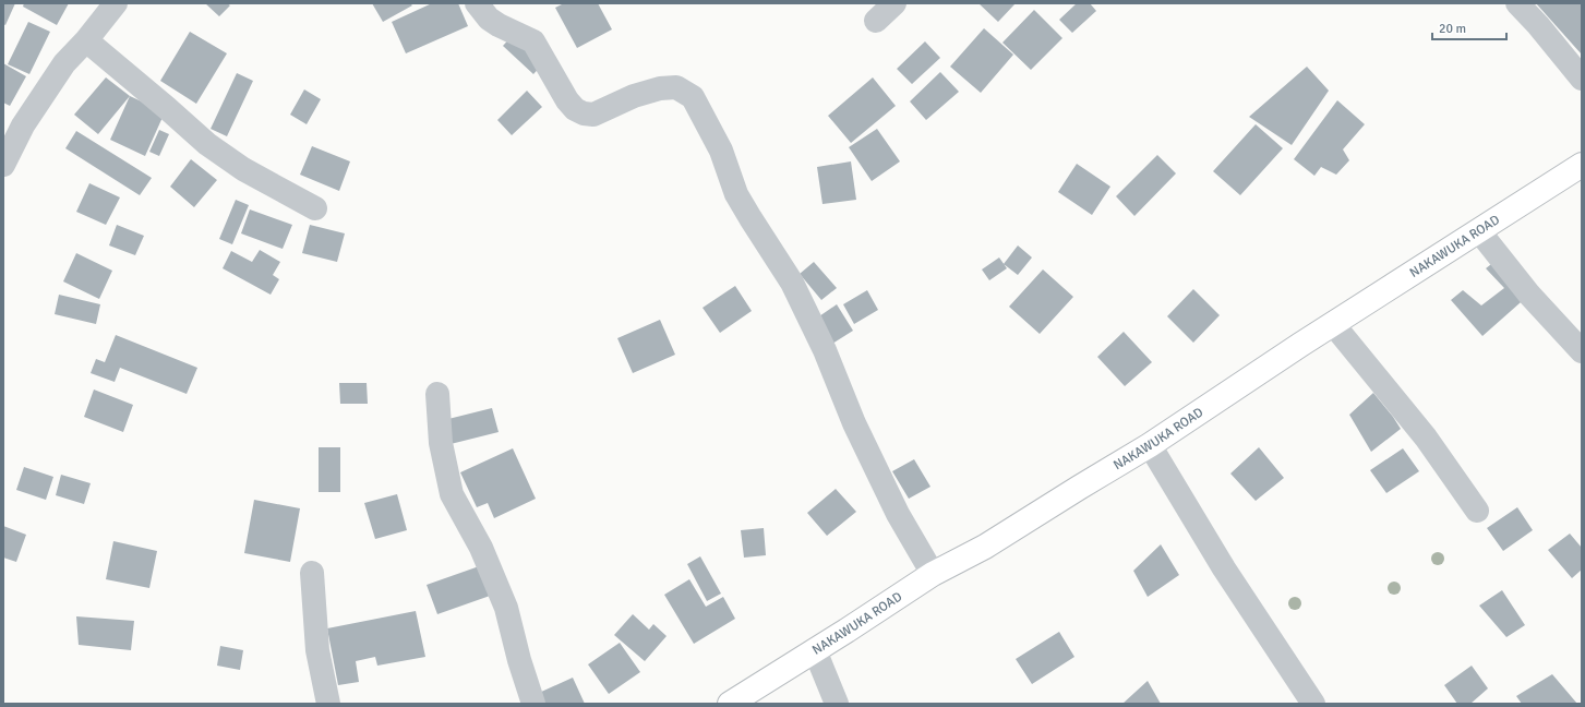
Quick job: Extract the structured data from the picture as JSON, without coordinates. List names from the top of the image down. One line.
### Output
{"streets":{"main road":["NAKAWUKA ROAD"]},"scale_bar":"20 m"}
